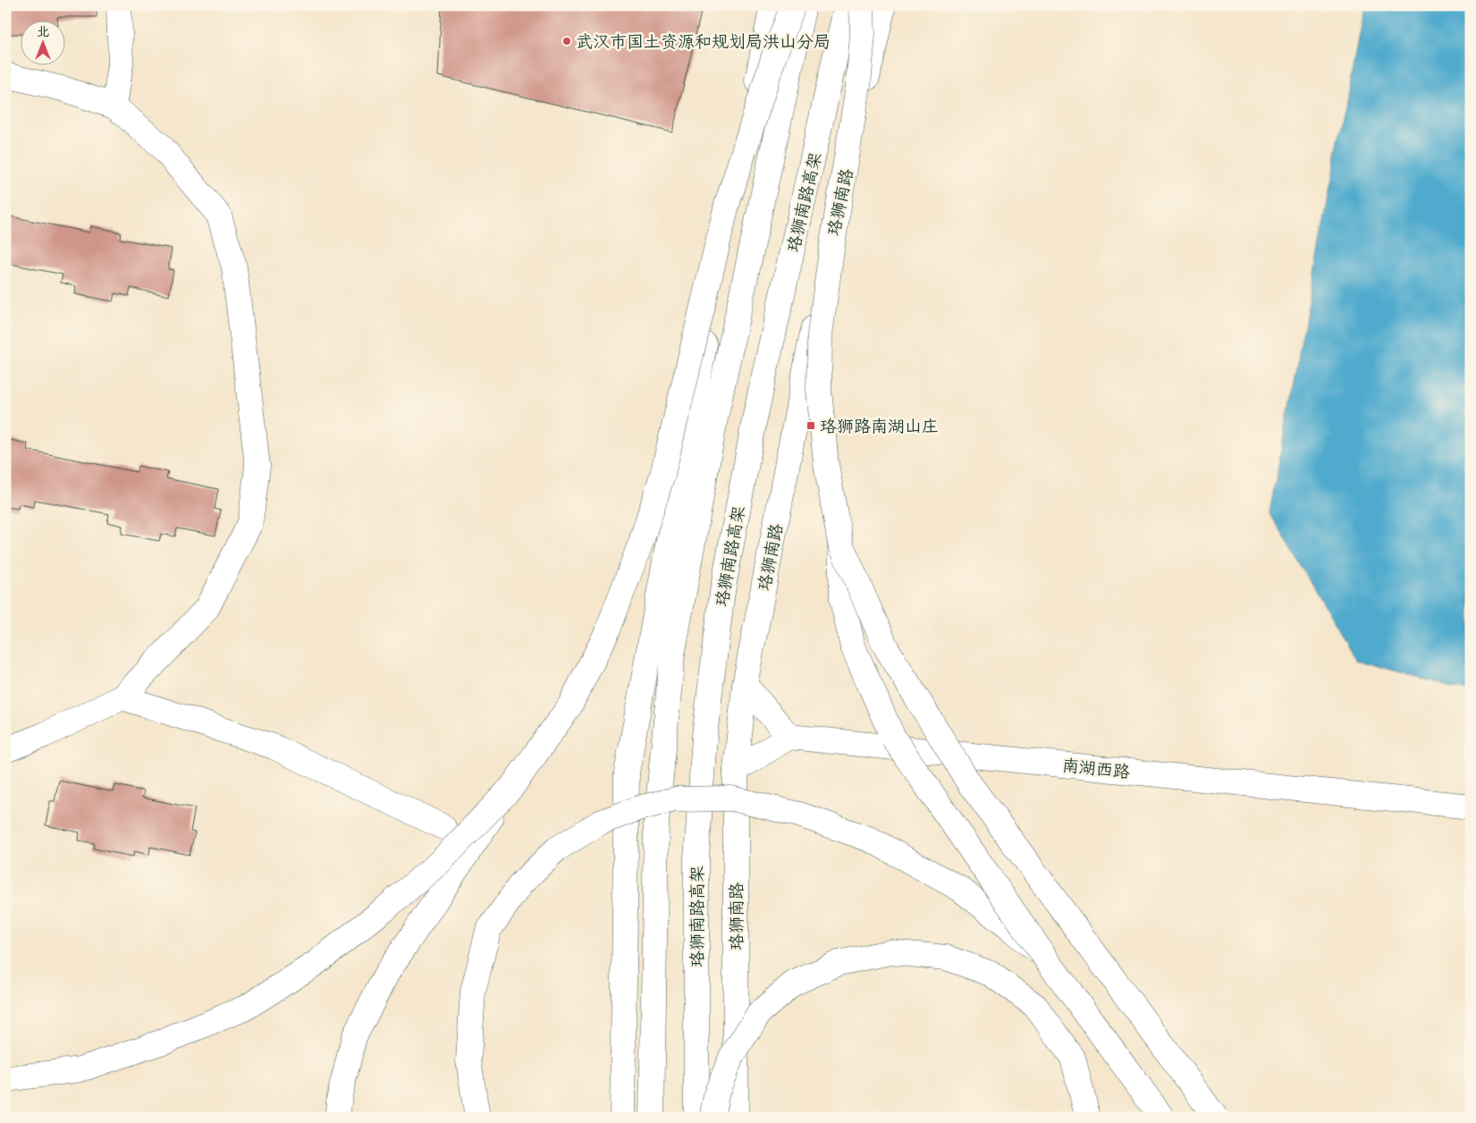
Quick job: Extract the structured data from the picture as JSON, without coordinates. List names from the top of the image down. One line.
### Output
{"streets":{"main road":["珞狮南路高架","珞狮南路","南湖西路"]},"places":{"other":["武汉市国土资源和规划局洪山分局"],"transit":["珞狮路南湖山庄"]},"north":"top"}
